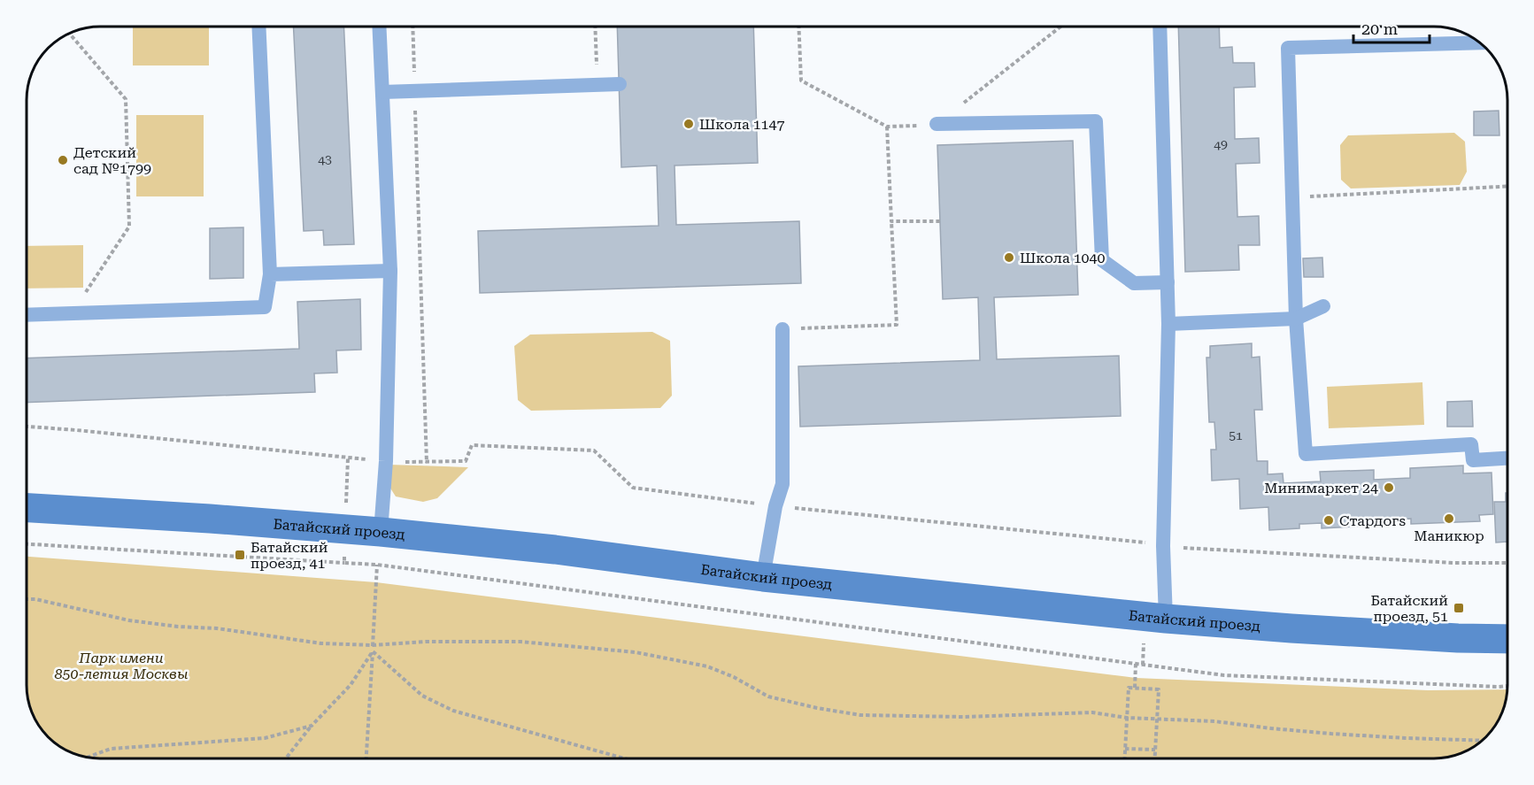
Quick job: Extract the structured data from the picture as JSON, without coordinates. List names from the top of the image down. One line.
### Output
{"streets":{"main road":["Батайский проезд"]},"parks":["Парк имени 850-летия Москвы"],"places":{"other":["Школа 1147","Детский сад №1799","Школа 1040","Минимаркет 24","Маникюр","Стардогs"],"transit":["Батайский проезд, 41","Батайский проезд, 51"]},"house_numbers":["49","43","51"],"scale_bar":"20 m"}
